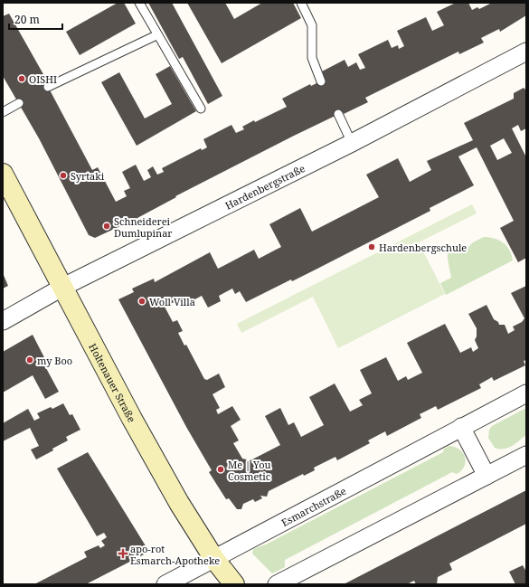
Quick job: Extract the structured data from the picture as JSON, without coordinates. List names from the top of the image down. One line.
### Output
{"streets":{"main road":["Holtenauer Straße"],"street":["Hardenbergstraße","Esmarchstraße"]},"crossings":[["Hardenbergstraße","Holtenauer Straße"],["Holtenauer Straße","Esmarchstraße"]],"places":{"other":["OISHI","Syrtaki","Schneiderei Dumlupinar","Hardenbergschule","Woll Villa","my Boo","Me | You Cosmetic"],"health":["apo-rot Esmarch-Apotheke"]},"scale_bar":"20 m"}
